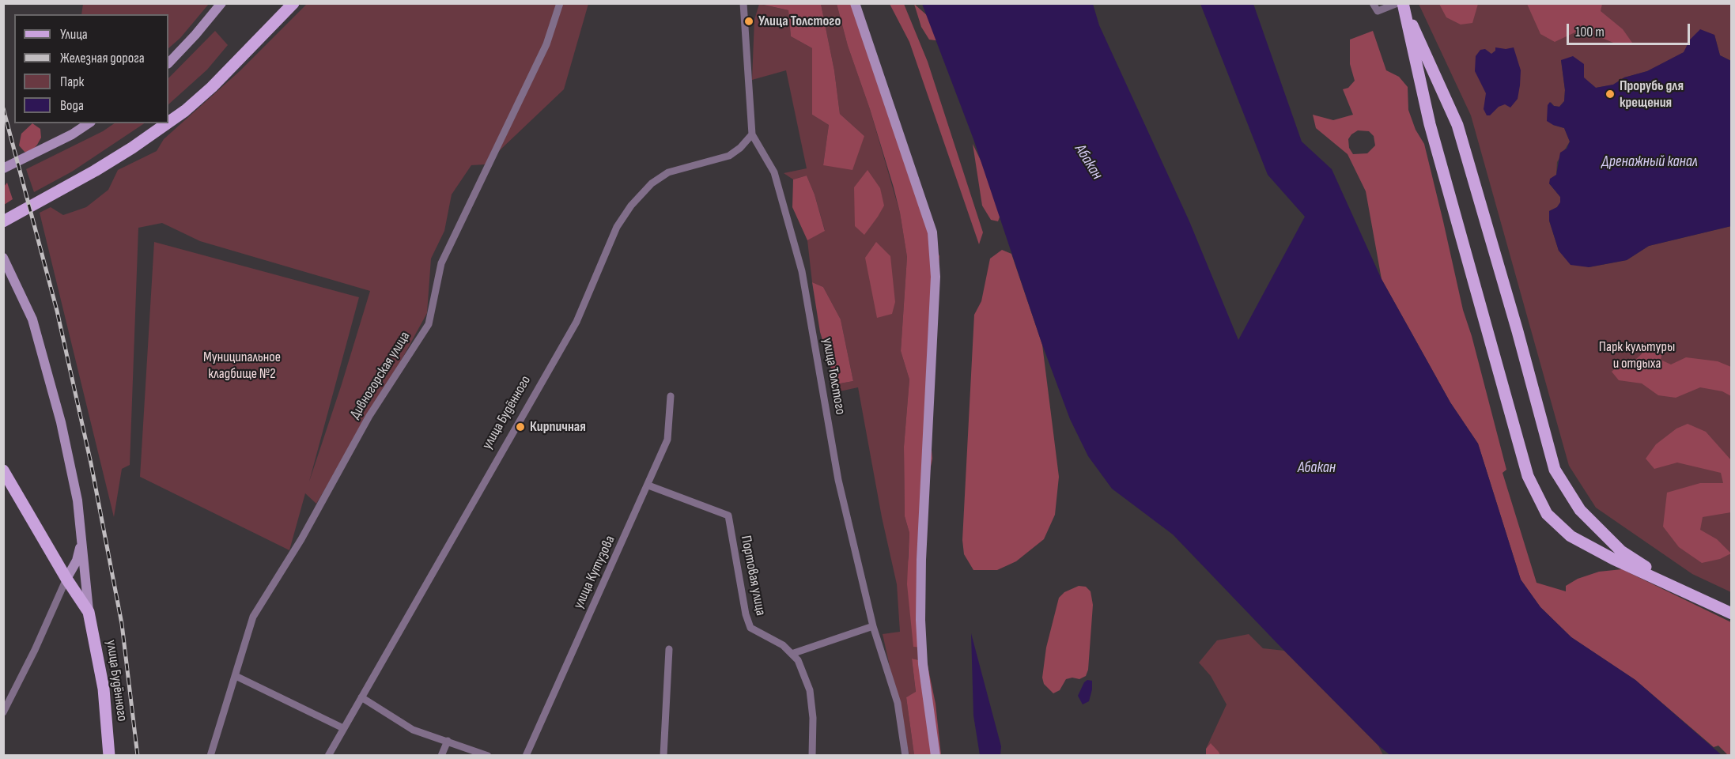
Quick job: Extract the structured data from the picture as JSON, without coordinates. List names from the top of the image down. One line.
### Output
{"streets":{"main road":["улица Будённого"],"street":["Дивногорская улица","улица Толстого","улица Кутузова","Портовая улица"]},"crossings":[["улица Толстого","улица Будённого"],["улица Кутузова","Портовая улица"]],"water":["Абакан","Дренажный канал"],"parks":["Парк культуры и отдыха","Муниципальное кладбище №2"],"places":["Улица Толстого","Прорубь для крещения","Кирпичная"],"legend":["Улица","Железная дорога","Парк","Вода"],"scale_bar":"100 m"}
